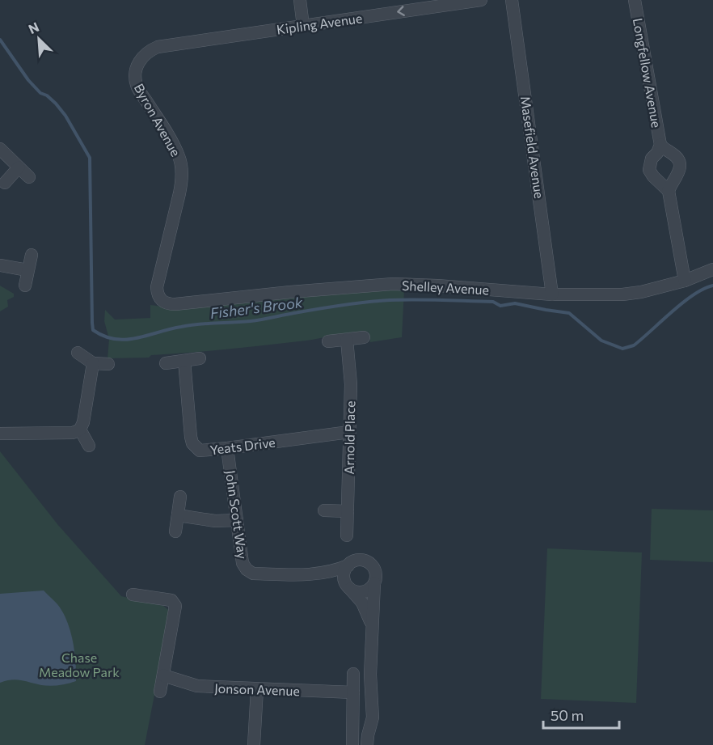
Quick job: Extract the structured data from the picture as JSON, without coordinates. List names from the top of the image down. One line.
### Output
{"streets":{"street":["Kipling Avenue","Longfellow Avenue","Byron Avenue","Masefield Avenue","Shelley Avenue","Arnold Place","Yeats Drive","John Scott Way","Jonson Avenue"]},"crossings":[["Kipling Avenue","Byron Avenue"],["Byron Avenue","Shelley Avenue"],["Masefield Avenue","Shelley Avenue"],["Arnold Place","Yeats Drive"],["Yeats Drive","John Scott Way"]],"one_way":["Kipling Avenue"],"water":["Fisher's Brook"],"parks":["Chase Meadow Park"],"scale_bar":"50 m","north":"top left"}
